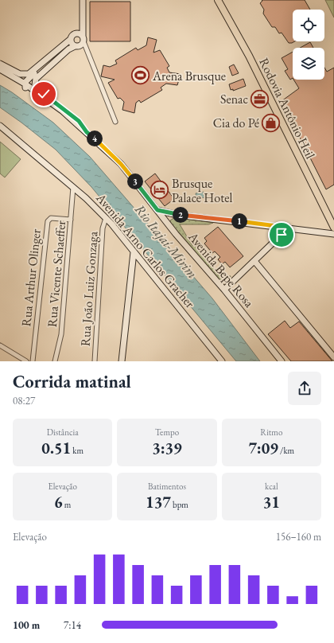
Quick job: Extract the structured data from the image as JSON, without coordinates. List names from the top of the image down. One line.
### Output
{"streets":{"main road":["Rodovia Antônio Heil"],"street":["Avenida Arno Carlos Gracher","Avenida Bepe Rosa","Rua Vicente Schaeffer","Rua Arthur Olinger","Rua João Luiz Gonzaga"]},"crossings":[["Avenida Arno Carlos Gracher","Rua Vicente Schaeffer"],["Avenida Arno Carlos Gracher","Rua João Luiz Gonzaga"],["Rua Vicente Schaeffer","Rua Arthur Olinger"]],"water":["Rio Itajaí-Mirim"],"places":{"sports":["Arena Brusque"],"office":["Senac"],"shop":["Cia do Pé"],"hotel":["Brusque Palace Hotel"]},"page":{"pins":["4","3","2","1"],"heading":["Corrida matinal","08:27"],"stats":[["Distância","0.51 km"],["Tempo","3:39"],["Ritmo","7:09 /km"],["Elevação","6 m"],["Batimentos","137 bpm"],["kcal","31"]],"chart":["Elevação","156–160 m"],"list":[{"name":"100 m","note":"7:14"}]}}
